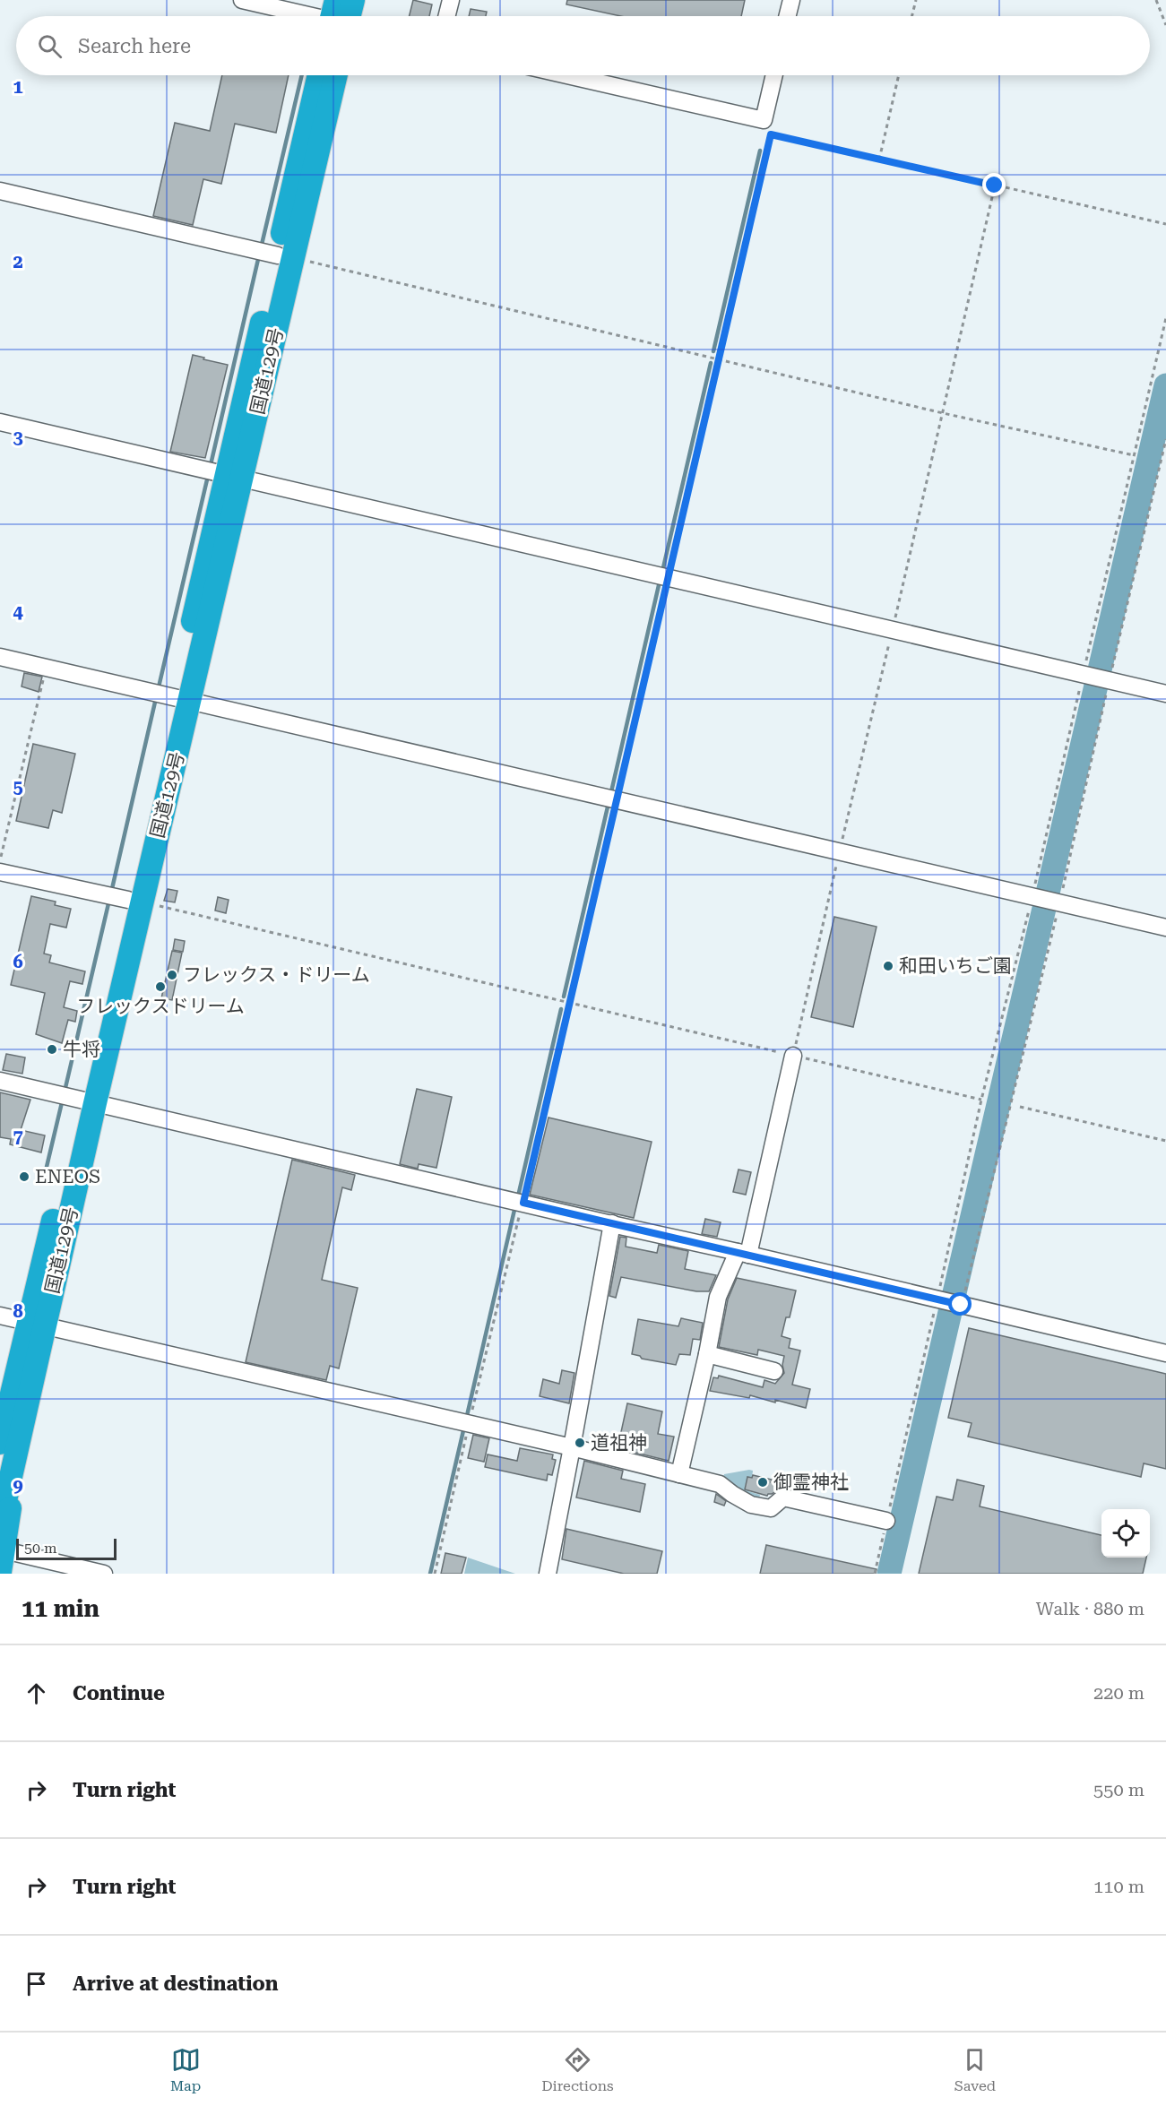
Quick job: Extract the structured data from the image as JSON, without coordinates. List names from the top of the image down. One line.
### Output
{"streets":{"highway":["国道129号"]},"places":["和田いちご園","フレックス・ドリーム","フレックスドリーム","牛将","ENEOS","道祖神","御霊神社"],"scale_bar":"50 m","page":{"search":"Search here","scale":"50 m","heading":["11 min","Walk · 880 m"],"list":[["Continue","220 m"],["Turn right","550 m"],["Turn right","110 m"],"Arrive at destination"],"nav":["Map","Directions","Saved"]},"grid":{"rows":["1","2","3","4","5","6","7","8","9"]}}
